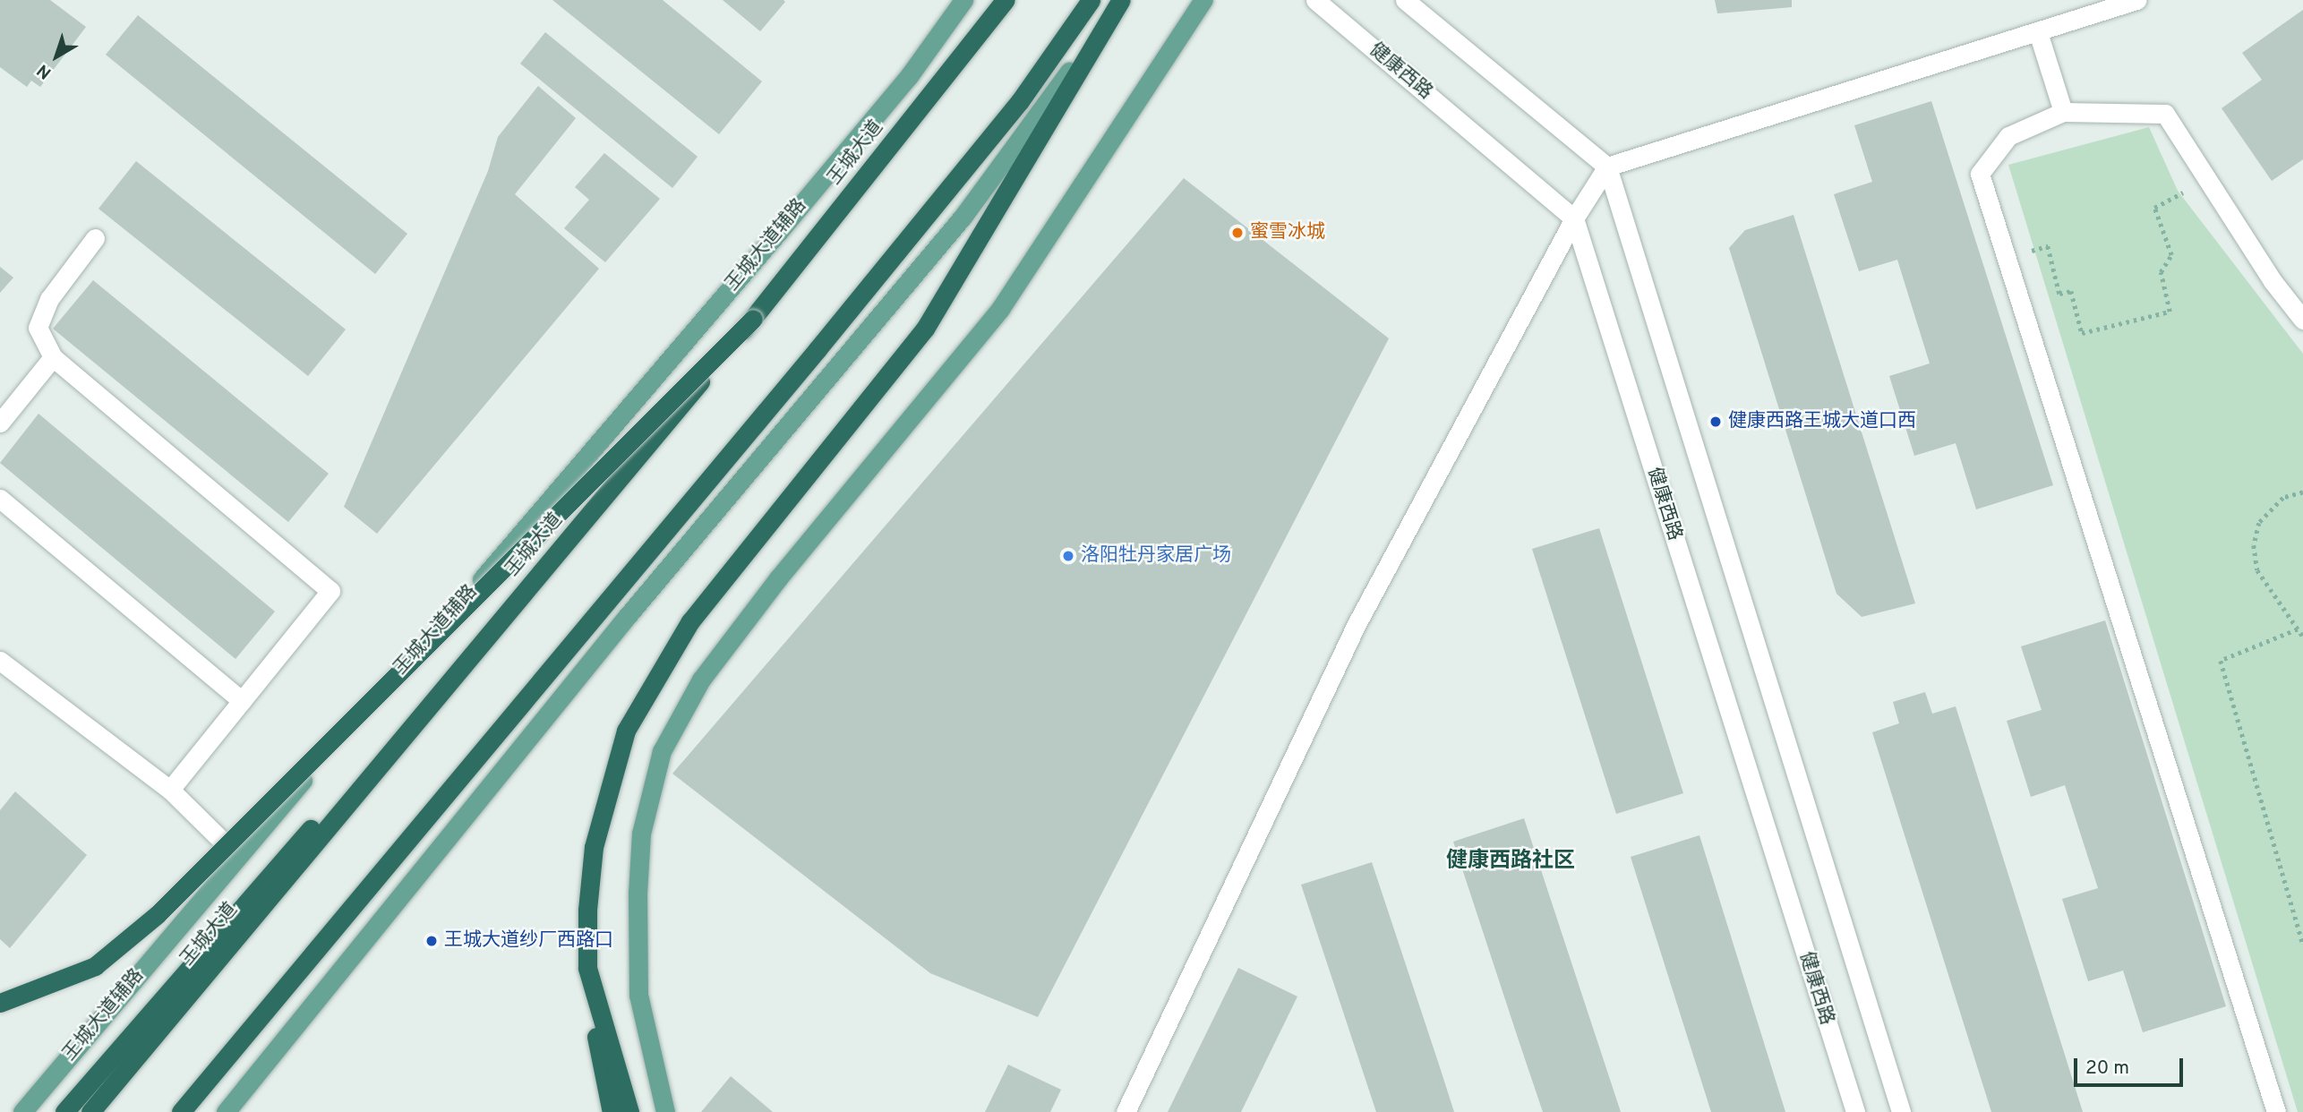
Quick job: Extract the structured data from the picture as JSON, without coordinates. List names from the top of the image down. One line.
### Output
{"streets":{"highway":["王城大道"],"main road":["王城大道辅路"],"street":["健康西路"]},"districts":["健康西路社区"],"places":["蜜雪冰城","健康西路王城大道口西","洛阳牡丹家居广场","王城大道纱厂西路口"],"scale_bar":"20 m","north":"bottom left"}
